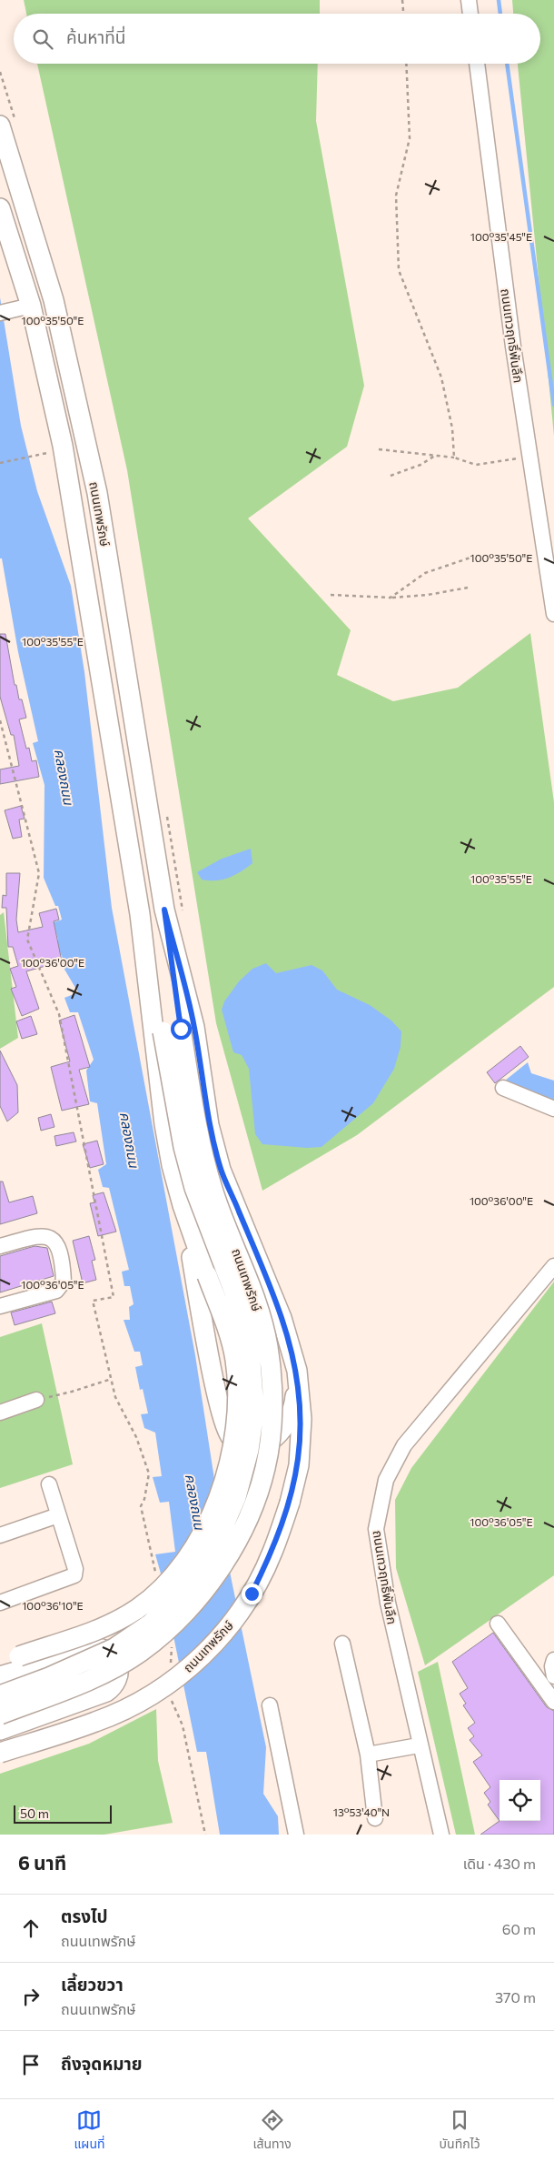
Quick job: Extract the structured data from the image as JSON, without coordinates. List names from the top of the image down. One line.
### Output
{"streets":{"main road":["ถนนเทพรักษ์"],"street":["ถนนเทวฤทธิ์พันลึก"]},"water":["คลองถนน"],"scale_bar":"50 m","page":{"search":"ค้นหาที่นี่","scale":"50 m","heading":["6 นาที","เดิน · 430 m"],"list":[["ตรงไป","ถนนเทพรักษ์","60 m"],["เลี้ยวขวา","ถนนเทพรักษ์","370 m"],"ถึงจุดหมาย"],"nav":["แผนที่","เส้นทาง","บันทึกไว้"]},"coordinates":["100°35'45\"E","100°35'50\"E","100°35'55\"E","100°36'00\"E","100°36'05\"E","100°36'10\"E","13°53'40\"N"]}
